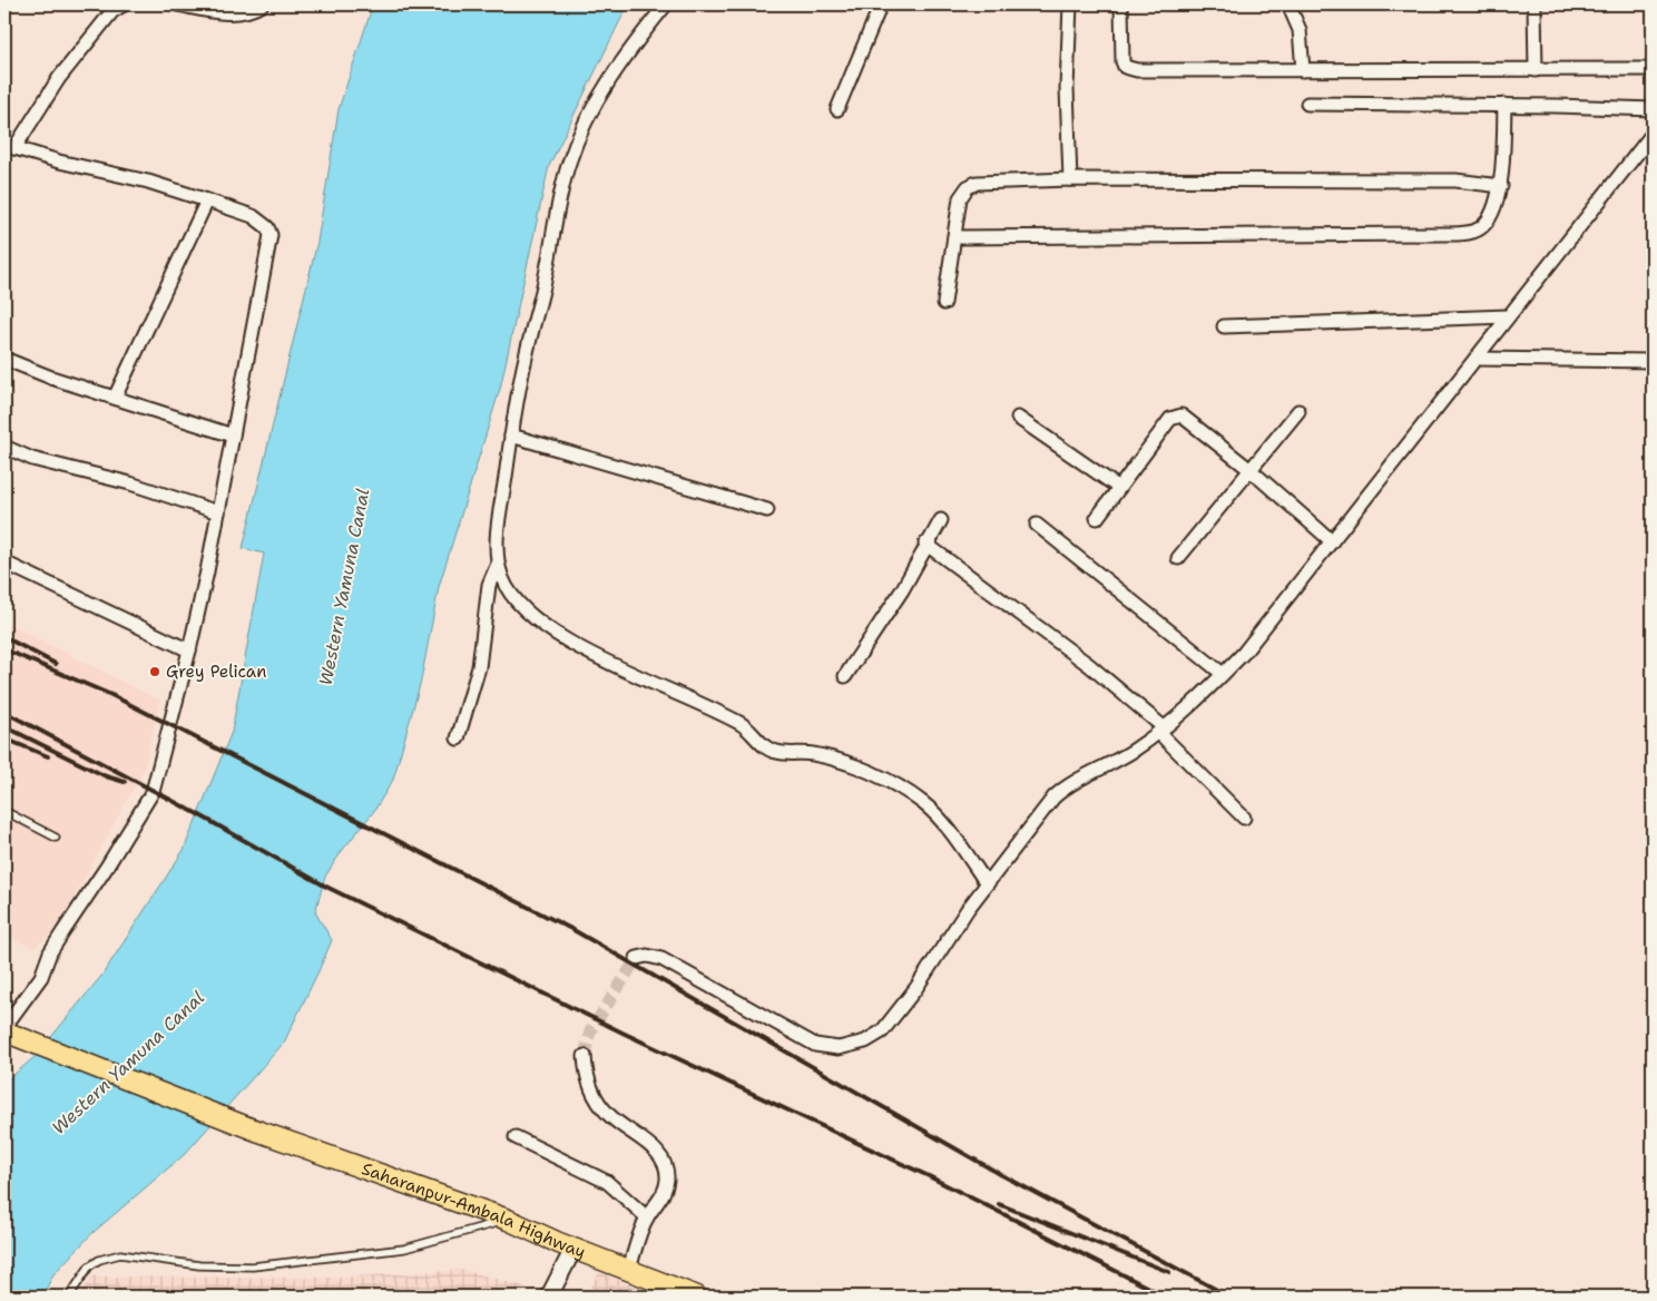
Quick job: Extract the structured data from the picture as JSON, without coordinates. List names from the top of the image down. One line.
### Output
{"streets":{"main road":["Saharanpur-Ambala Highway"]},"water":["Western Yamuna Canal"],"places":["Grey Pelican"]}
